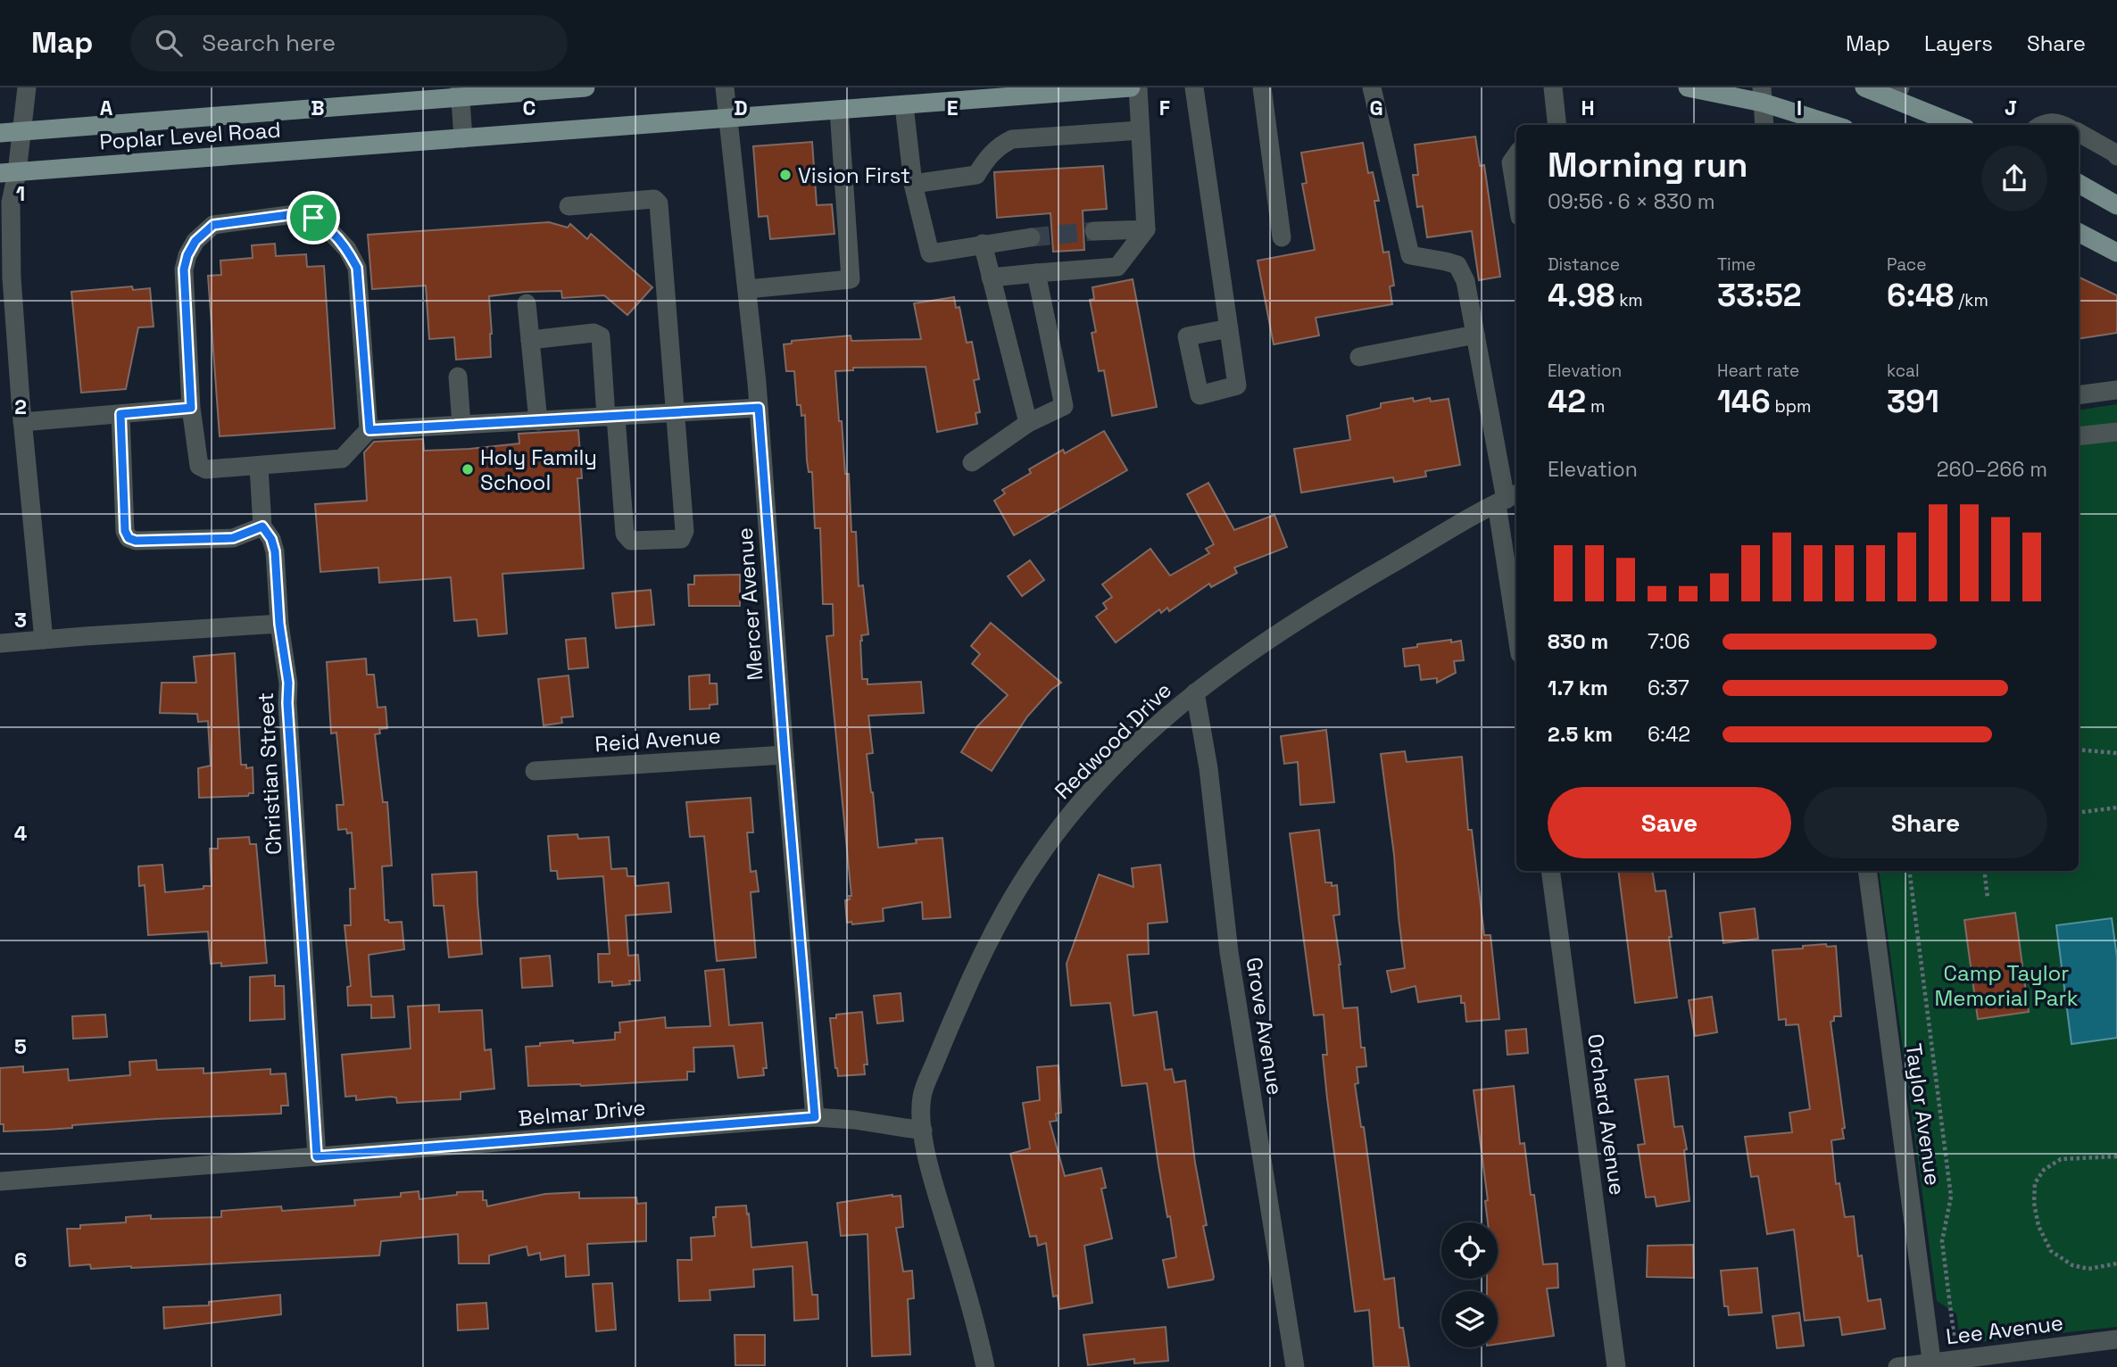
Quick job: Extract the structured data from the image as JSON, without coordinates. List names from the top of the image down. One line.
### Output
{"streets":{"main road":["Poplar Level Road"],"street":["Mercer Avenue","Reid Avenue","Redwood Drive","Christian Street","Grove Avenue","Belmar Drive","Orchard Avenue","Taylor Avenue","Lee Avenue"]},"crossings":[["Poplar Level Road","Mercer Avenue"],["Mercer Avenue","Reid Avenue"],["Mercer Avenue","Belmar Drive"],["Redwood Drive","Grove Avenue"],["Redwood Drive","Belmar Drive"],["Christian Street","Belmar Drive"],["Taylor Avenue","Lee Avenue"]],"parks":["Camp Taylor Memorial Park"],"places":["Vision First","Holy Family School"],"page":{"header":"Map","search":"Search here","nav":["Map","Layers","Share"],"heading":["Morning run","09:56 · 6 × 830 m"],"stats":[["Distance","4.98 km"],["Time","33:52"],["Pace","6:48 /km"],["Elevation","42 m"],["Heart rate","146 bpm"],["kcal","391"]],"chart":["Elevation","260–266 m"],"list":[{"name":"830 m","note":"7:06"},{"name":"1.7 km","note":"6:37"},{"name":"2.5 km","note":"6:42"}],"buttons":["Save","Share"]},"grid":{"columns":["A","B","C","D","E","F","G","H","I","J"],"rows":["1","2","3","4","5","6"]}}
